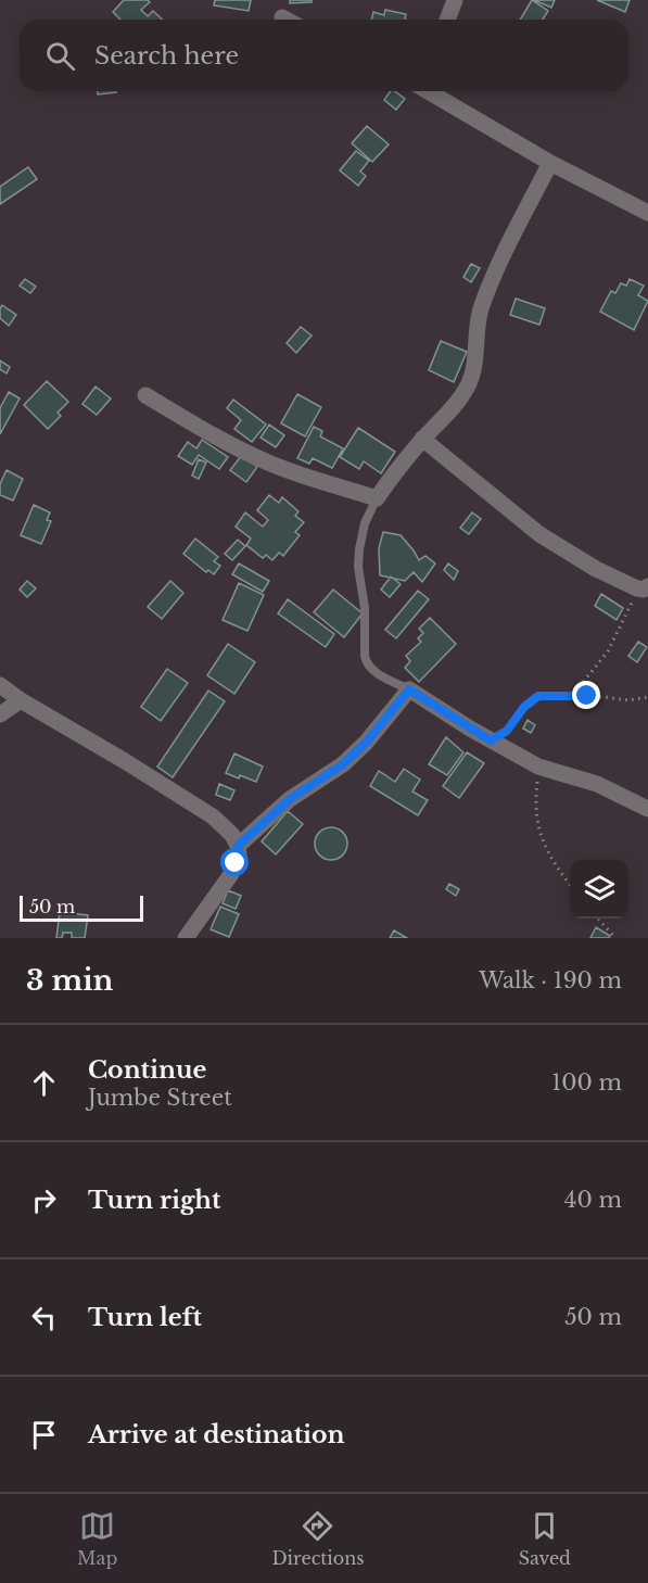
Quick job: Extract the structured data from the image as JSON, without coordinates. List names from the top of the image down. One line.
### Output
{"scale_bar":"50 m","page":{"search":"Search here","scale":"50 m","heading":["3 min","Walk · 190 m"],"list":[["Continue","Jumbe Street","100 m"],["Turn right","40 m"],["Turn left","50 m"],"Arrive at destination"],"nav":["Map","Directions","Saved"]}}
